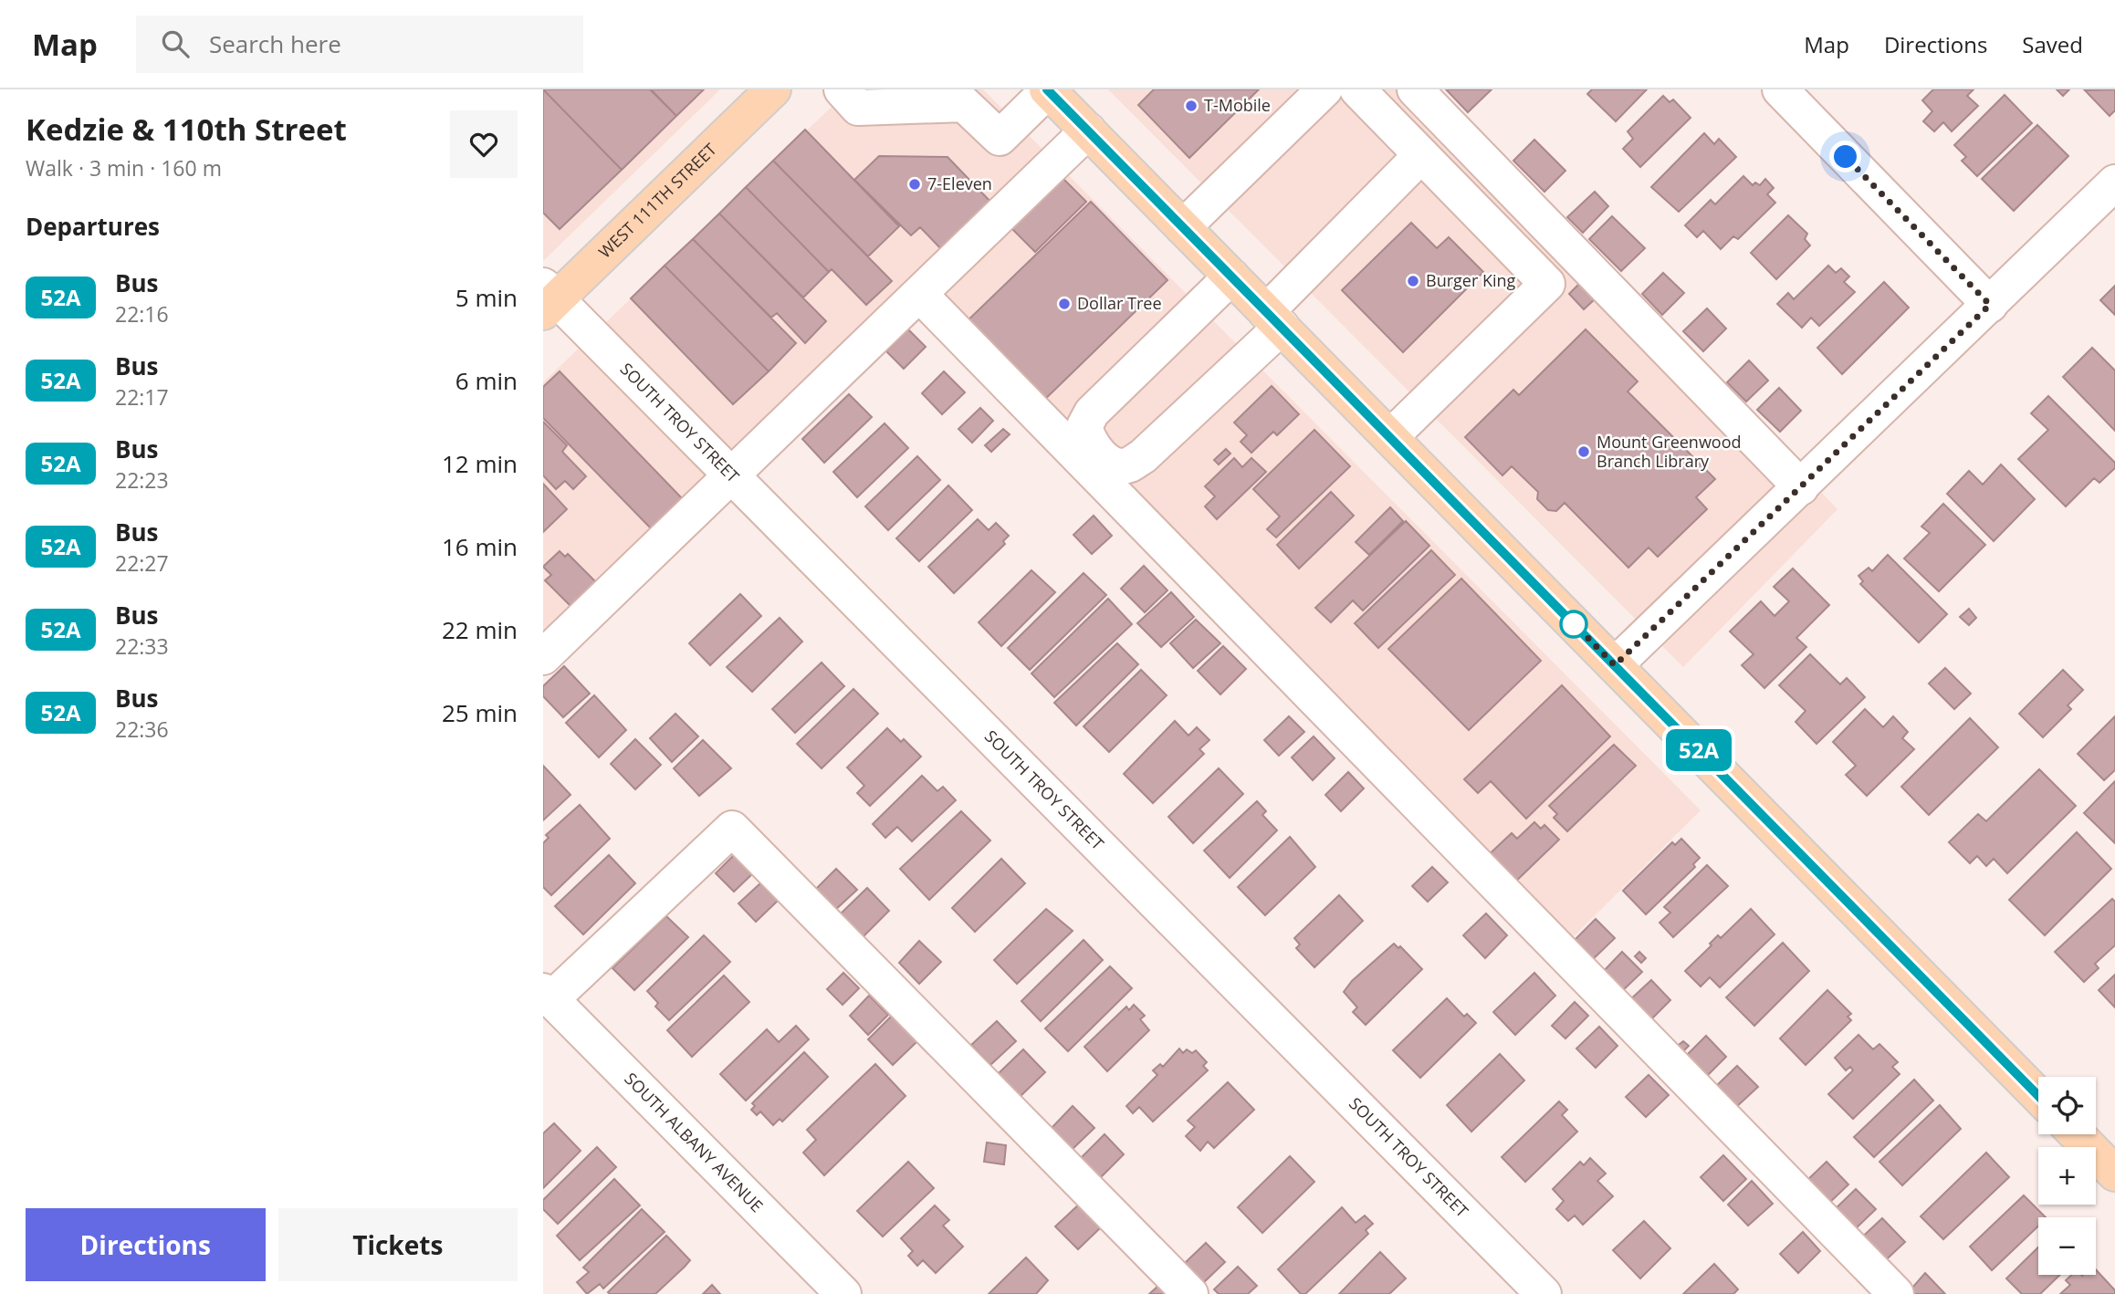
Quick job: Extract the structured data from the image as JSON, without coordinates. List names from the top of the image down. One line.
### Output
{"streets":{"main road":["WEST 111TH STREET"],"street":["SOUTH TROY STREET","SOUTH ALBANY AVENUE"]},"crossings":[["WEST 111TH STREET","SOUTH TROY STREET"]],"places":["T-Mobile","7-Eleven","Burger King","Dollar Tree","Mount Greenwood Branch Library"],"lines":["bus line 52A"],"page":{"header":"Map","search":"Search here","nav":["Map","Directions","Saved"],"heading":[["Kedzie & 110th Street","Walk · 3 min · 160 m"],"Departures"],"on_map":"52A","list":[{"mark":"52A","name":"Bus","note":"22:16","value":"5 min"},{"mark":"52A","name":"Bus","note":"22:17","value":"6 min"},{"mark":"52A","name":"Bus","note":"22:23","value":"12 min"},{"mark":"52A","name":"Bus","note":"22:27","value":"16 min"},{"mark":"52A","name":"Bus","note":"22:33","value":"22 min"},{"mark":"52A","name":"Bus","note":"22:36","value":"25 min"}],"map_buttons":["+","−"],"buttons":["Directions","Tickets"]}}
